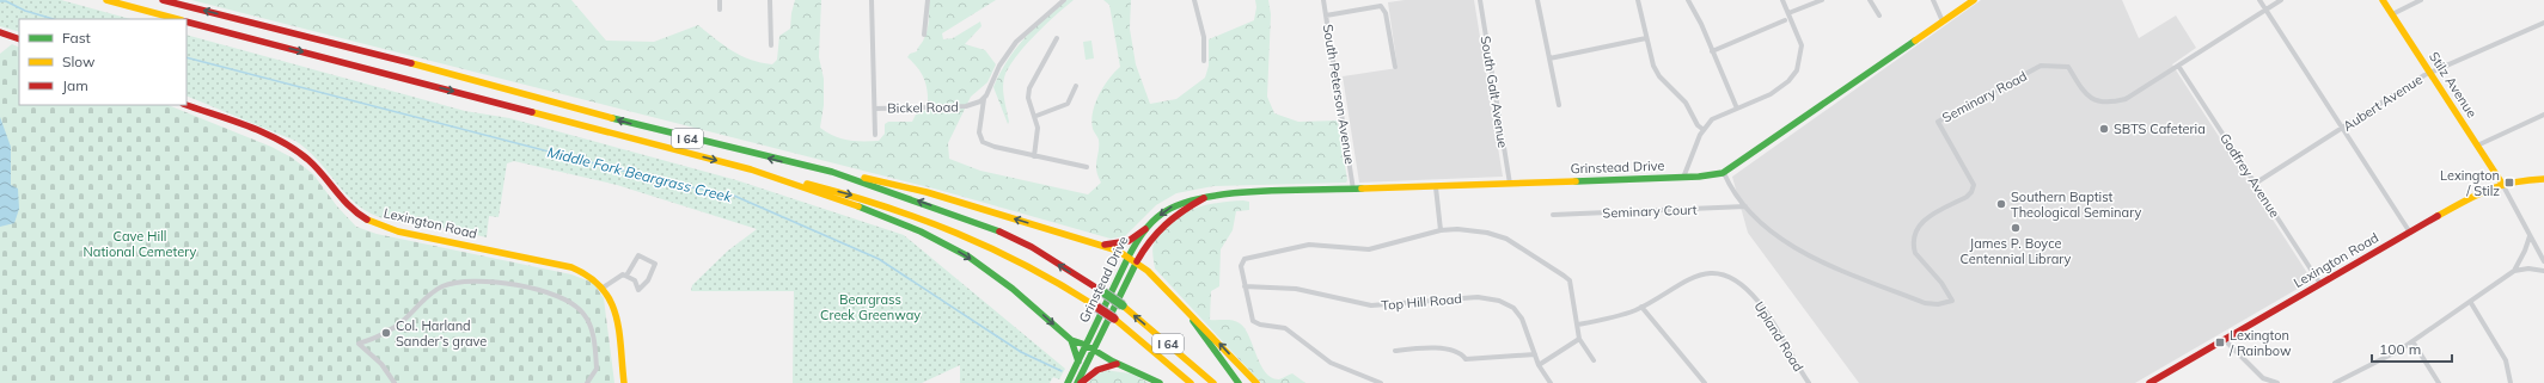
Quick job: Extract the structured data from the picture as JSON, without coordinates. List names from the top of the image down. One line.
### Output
{"streets":{"main road":["Stilz Avenue","I 64","Grinstead Drive","Lexington Road"],"street":["South Galt Avenue","South Peterson Avenue","Seminary Road","Aubert Avenue","Bickel Road","Godfrey Avenue","Seminary Court","Top Hill Road","Upland Road"]},"crossings":[["Stilz Avenue","Aubert Avenue"],["Stilz Avenue","Lexington Road"],["South Galt Avenue","Grinstead Drive"],["South Peterson Avenue","Grinstead Drive"],["Seminary Road","Grinstead Drive"],["Seminary Road","Godfrey Avenue"],["Seminary Road","Seminary Court"],["Aubert Avenue","Godfrey Avenue"],["Godfrey Avenue","Lexington Road"]],"water":["Middle Fork Beargrass Creek"],"parks":["Cave Hill National Cemetery","Beargrass Creek Greenway"],"places":{"other":["SBTS Cafeteria","Southern Baptist Theological Seminary","James P. Boyce Centennial Library","Col. Harland Sander’s grave"],"transit":["Lexington / Stilz","Lexington / Rainbow"]},"legend":["Fast","Slow","Jam"],"scale_bar":"100 m"}
